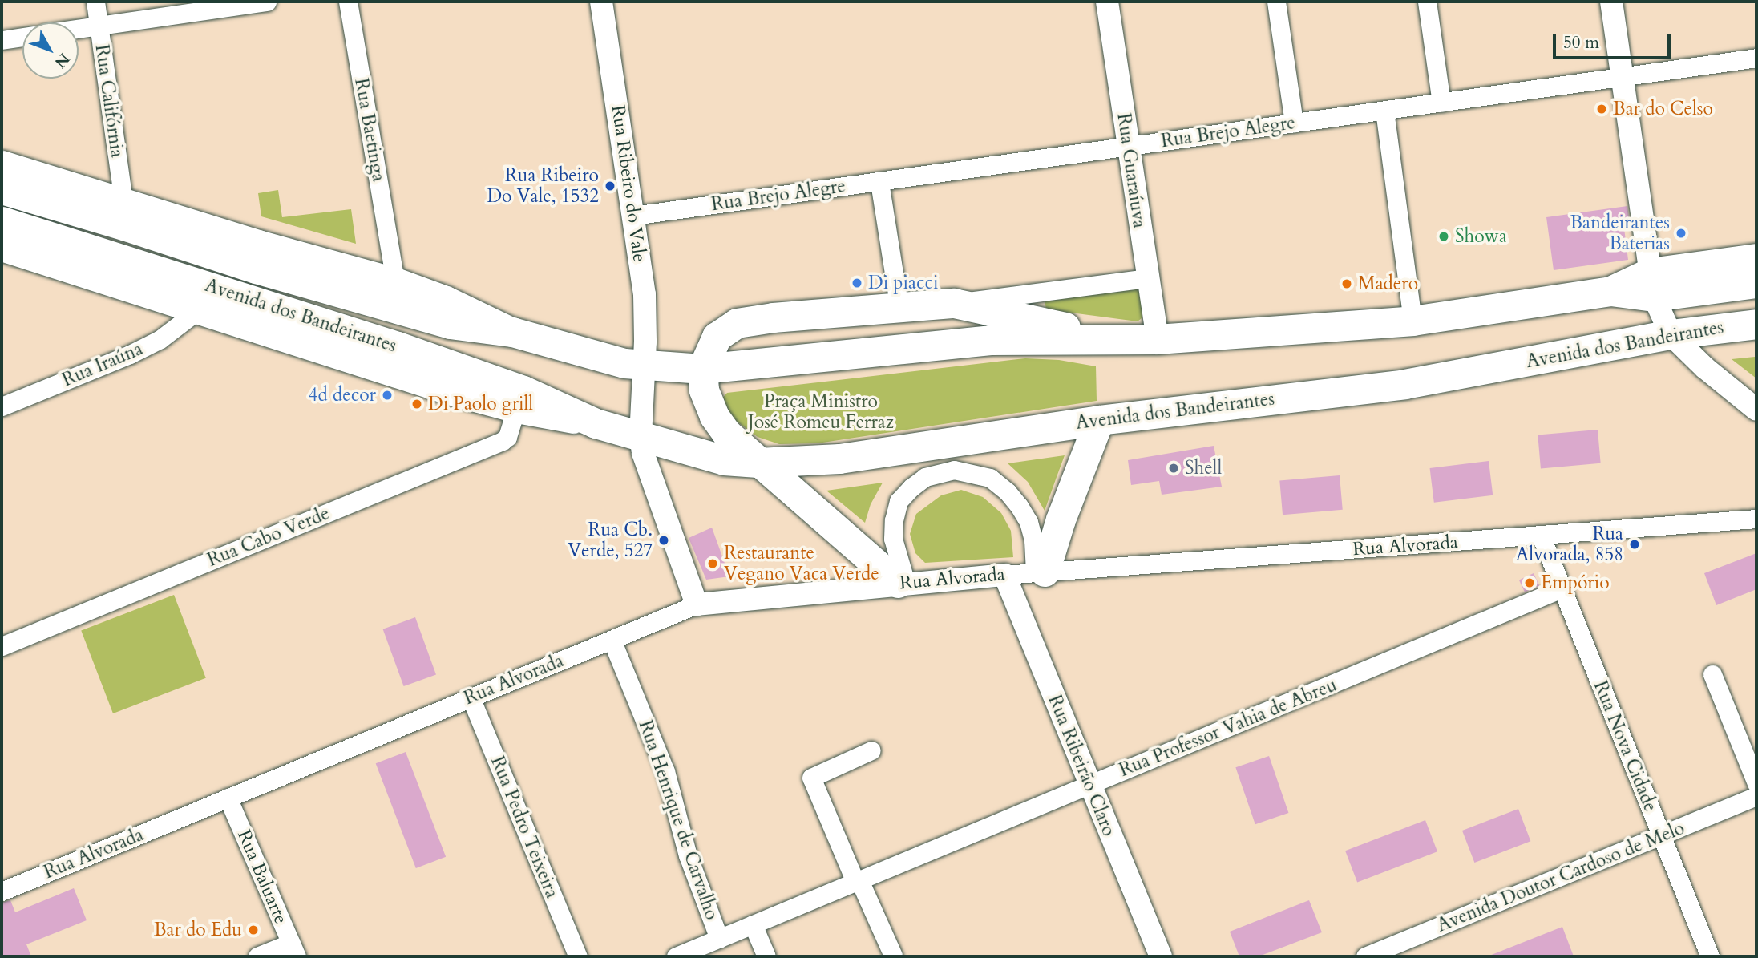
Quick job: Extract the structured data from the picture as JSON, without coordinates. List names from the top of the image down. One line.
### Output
{"streets":{"highway":["Avenida dos Bandeirantes"],"street":["Rua Califórnia","Rua Baetinga","Rua Brejo Alegre","Rua Guaraíuva","Rua Ribeiro do Vale","Rua Iraúna","Rua Cabo Verde","Rua Alvorada","Rua Professor Vahia de Abreu","Rua Nova Cidade","Rua Ribeirão Claro","Rua Henrique de Carvalho","Rua Pedro Teixeira","Rua Baluarte","Avenida Doutor Cardoso de Melo"]},"crossings":[["Rua Califórnia","Avenida dos Bandeirantes"],["Rua Baetinga","Avenida dos Bandeirantes"],["Rua Brejo Alegre","Rua Guaraíuva"],["Rua Brejo Alegre","Rua Ribeiro do Vale"],["Rua Guaraíuva","Avenida dos Bandeirantes"],["Rua Ribeiro do Vale","Avenida dos Bandeirantes"],["Avenida dos Bandeirantes","Rua Iraúna"],["Avenida dos Bandeirantes","Rua Cabo Verde"],["Rua Alvorada","Rua Nova Cidade"],["Rua Alvorada","Rua Ribeirão Claro"],["Rua Alvorada","Rua Henrique de Carvalho"],["Rua Alvorada","Rua Pedro Teixeira"],["Rua Alvorada","Rua Baluarte"],["Rua Professor Vahia de Abreu","Rua Nova Cidade"],["Rua Professor Vahia de Abreu","Rua Ribeirão Claro"],["Rua Professor Vahia de Abreu","Rua Henrique de Carvalho"],["Rua Nova Cidade","Avenida Doutor Cardoso de Melo"]],"parks":["Praça Ministro José Romeu Ferraz"],"places":["Bar do Celso","Rua Ribeiro Do Vale, 1532","Bandeirantes Baterias","Showa","Di piacci","Madero","4d decor","Di Paolo grill","Shell","Rua Cb. Verde, 527","Rua Alvorada, 858","Restaurante Vegano Vaca Verde","Empório","Bar do Edu"],"scale_bar":"50 m","north":"bottom right"}
